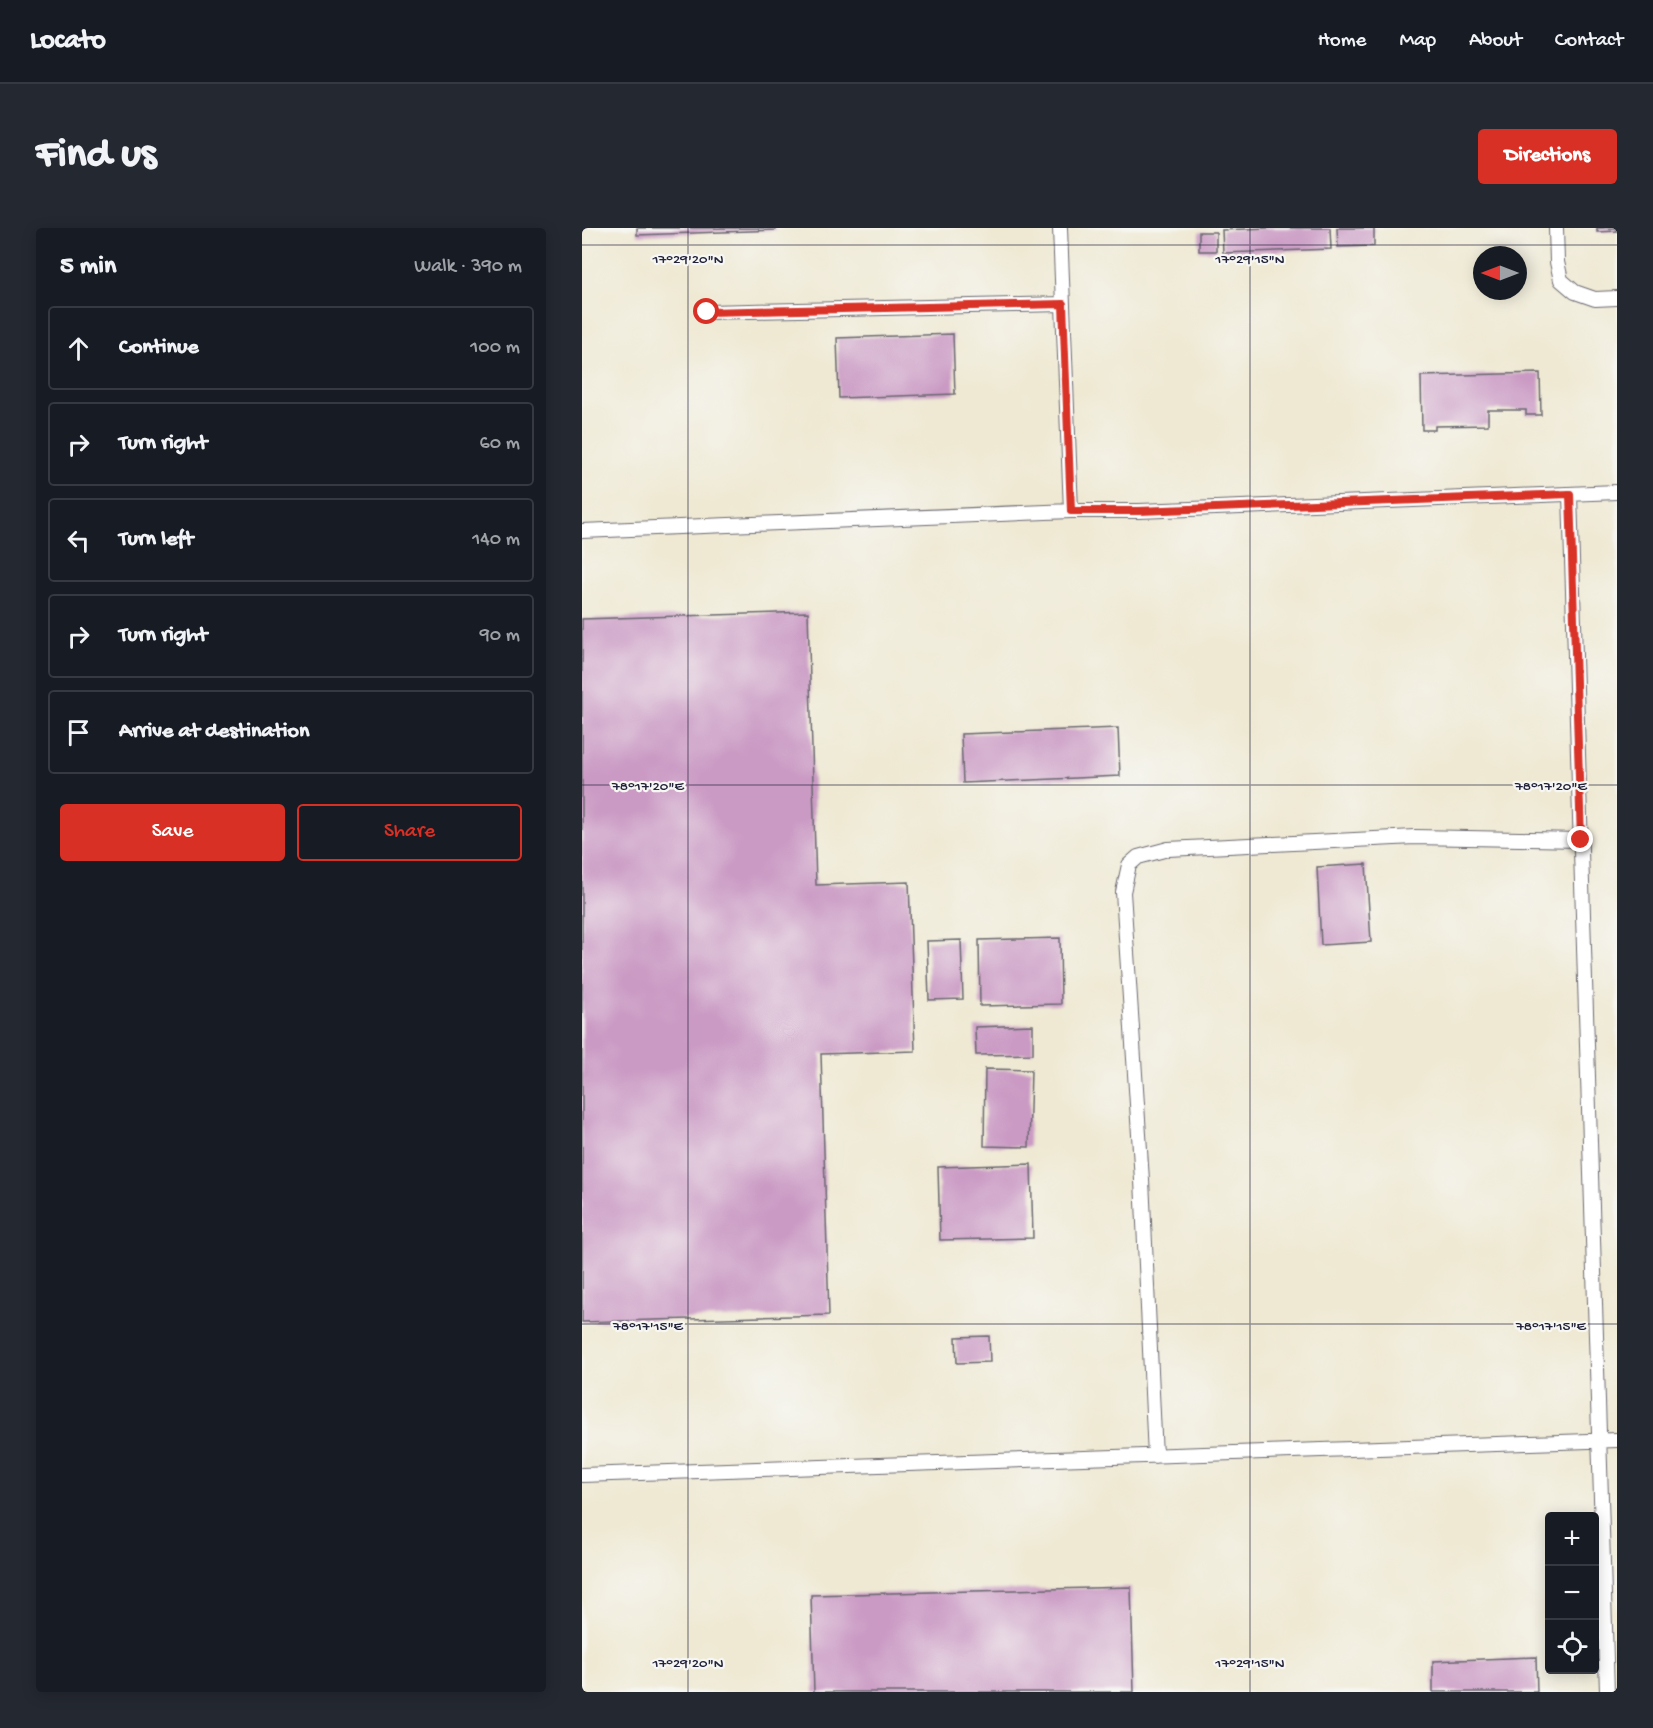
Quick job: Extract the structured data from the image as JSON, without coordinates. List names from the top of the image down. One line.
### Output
{"north":"left","page":{"header":"Locato","nav":["Home","Map","About","Contact"],"buttons":["Directions",["Save","Share"]],"title":"Find us","heading":["5 min","Walk · 390 m"],"list":[["Continue","100 m"],["Turn right","60 m"],["Turn left","140 m"],["Turn right","90 m"],"Arrive at destination"],"map_buttons":["+","−"]},"coordinates":["17°29'20\"N","17°29'15\"N","78°17'20\"E","78°17'15\"E"]}
